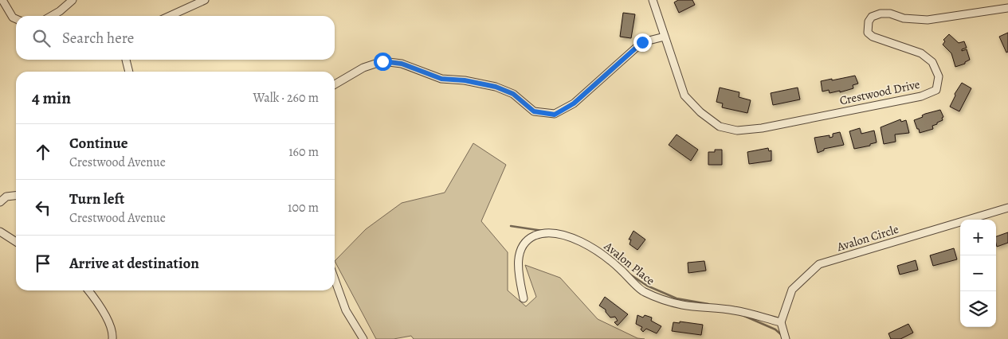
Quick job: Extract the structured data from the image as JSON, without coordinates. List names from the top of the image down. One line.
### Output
{"streets":{"street":["Crestwood Drive","Avalon Circle","Avalon Place"]},"crossings":[["Avalon Circle","Avalon Place"]],"page":{"search":"Search here","heading":["4 min","Walk · 260 m"],"list":[["Continue","Crestwood Avenue","160 m"],["Turn left","Crestwood Avenue","100 m"],"Arrive at destination"],"map_buttons":["+","−"]}}
